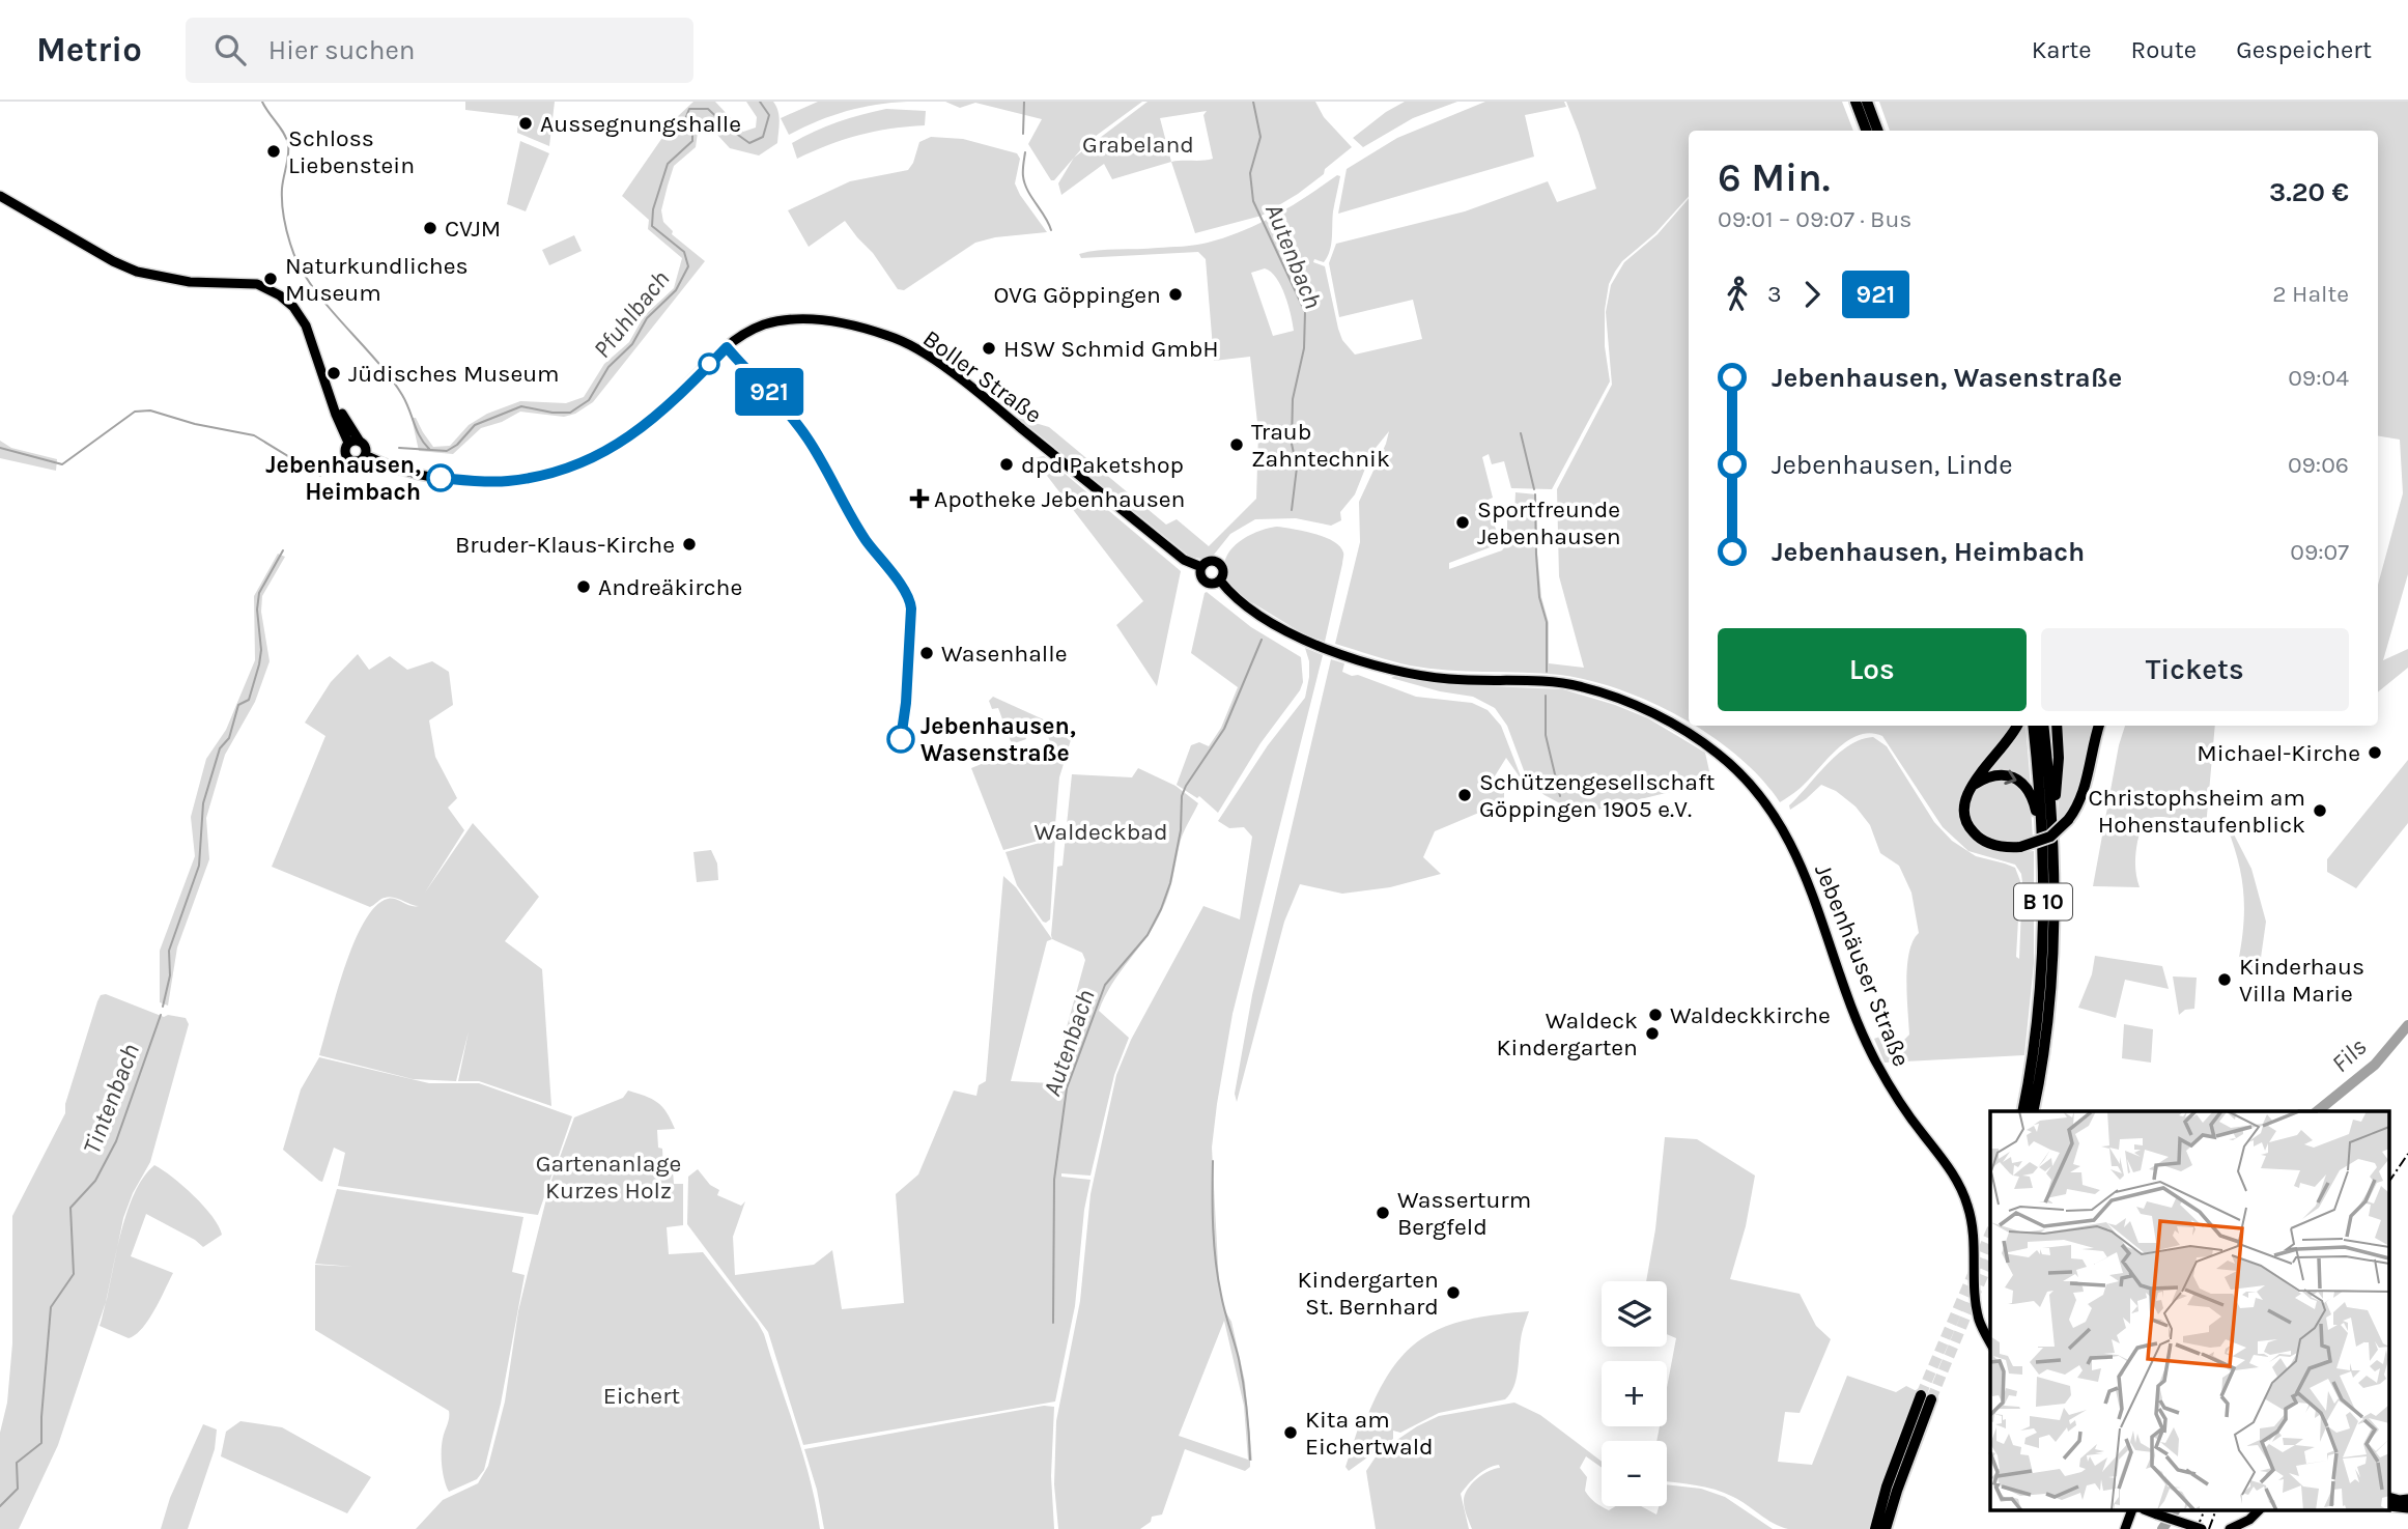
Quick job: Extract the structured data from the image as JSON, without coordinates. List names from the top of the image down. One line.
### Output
{"streets":{"highway":["B 10"],"main road":["Boller Straße","Jebenhäuser Straße"]},"crossings":[["Boller Straße","Jebenhäuser Straße"]],"water":["Autenbach","Pfuhlbach","Fils","Tintenbach"],"parks":["Grabeland","Waldeckbad","Gartenanlage Kurzes Holz","Eichert"],"places":{"other":["Aussegnungshalle","Schloss Liebenstein","CVJM","Naturkundliches Museum","OVG Göppingen","HSW Schmid GmbH","Jüdisches Museum","Traub Zahntechnik","dpd Paketshop","Jebenhausen, Heimbach","Sportfreunde Jebenhausen","Bruder-Klaus-Kirche","Andreäkirche","Wasenhalle","Jebenhausen, Wasenstraße","Michael-Kirche","Schützengesellschaft Göppingen 1905 e.V.","Christophsheim am Hohenstaufenblick","Kinderhaus Villa Marie","Waldeckkirche","Waldeck Kindergarten","Wasserturm Bergfeld","Kindergarten St. Bernhard","Kita am Eichertwald"],"health":["Apotheke Jebenhausen"]},"lines":["bus line 921"],"page":{"header":"Metrio","search":"Hier suchen","nav":["Karte","Route","Gespeichert"],"on_map":"921","heading":["6 Min.","09:01 – 09:07 · Bus","3.20 €"],"legs":["3","921","2 Halte"],"list":[{"name":"Jebenhausen, Wasenstraße","value":"09:04"},{"name":"Jebenhausen, Linde","value":"09:06"},{"name":"Jebenhausen, Heimbach","value":"09:07"}],"buttons":["Los","Tickets"],"map_buttons":["+","−"]}}
